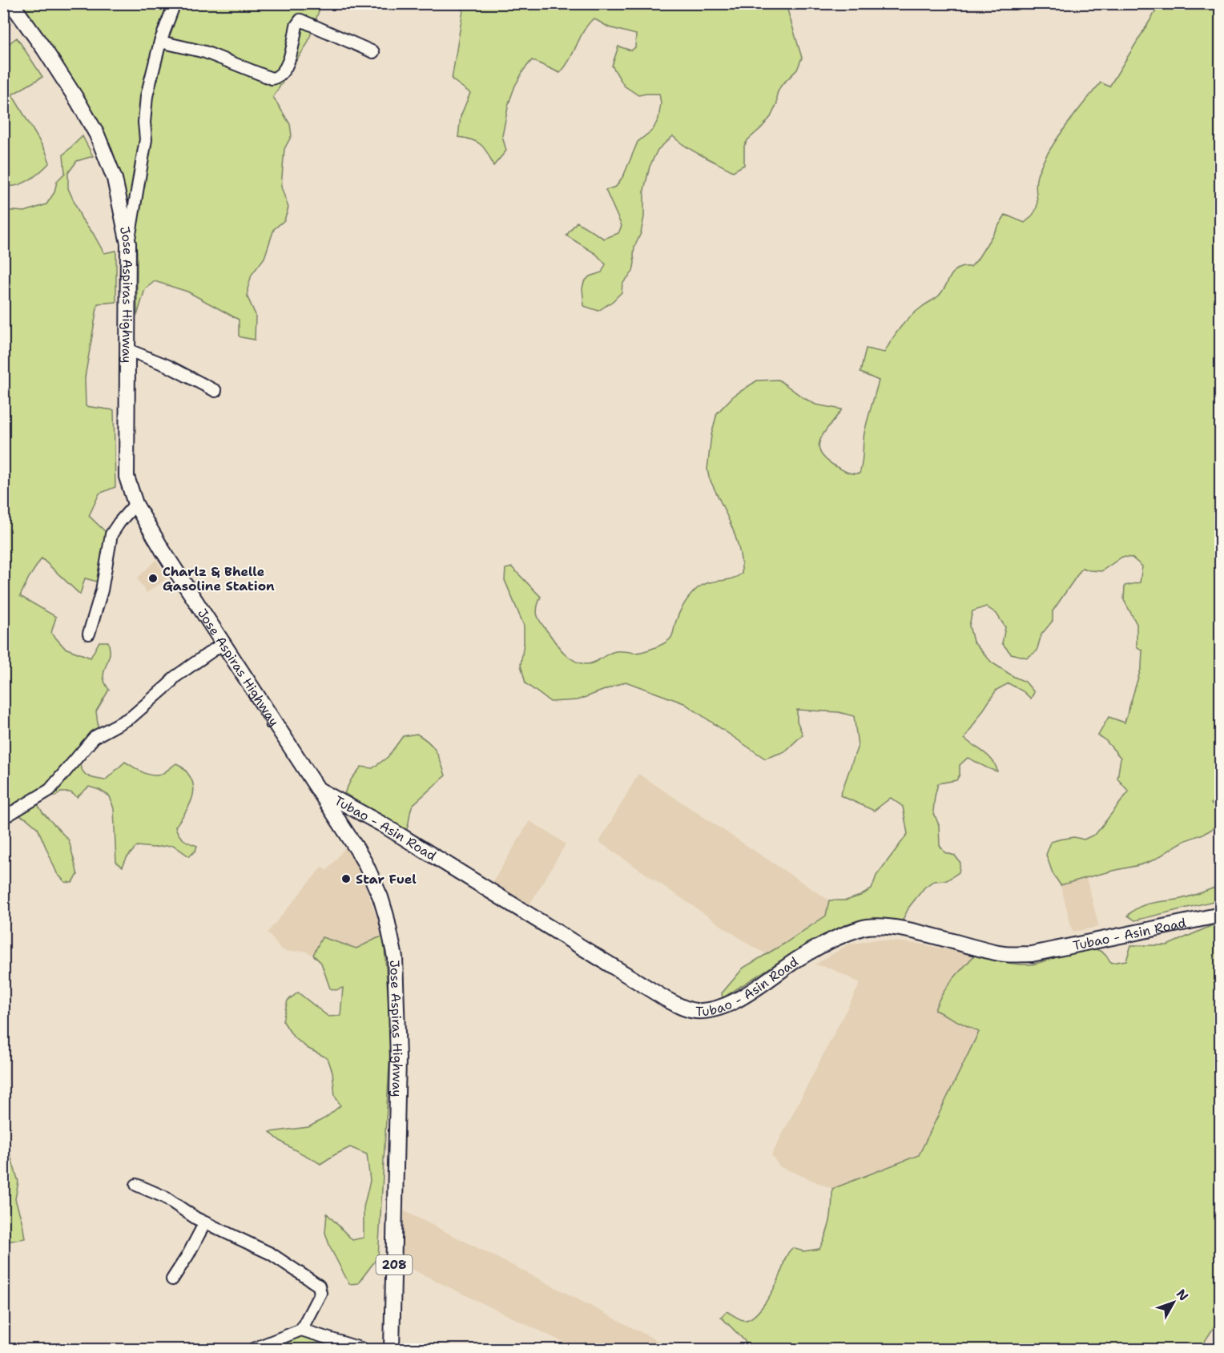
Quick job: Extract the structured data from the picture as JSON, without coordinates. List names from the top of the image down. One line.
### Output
{"streets":{"main road":["Jose Aspiras Highway","Tubao - Asin Road","208"]},"crossings":[["Jose Aspiras Highway","Tubao - Asin Road"]],"places":["Charlz & Bhelle Gasoline Station","Star Fuel"],"north":"top right"}
